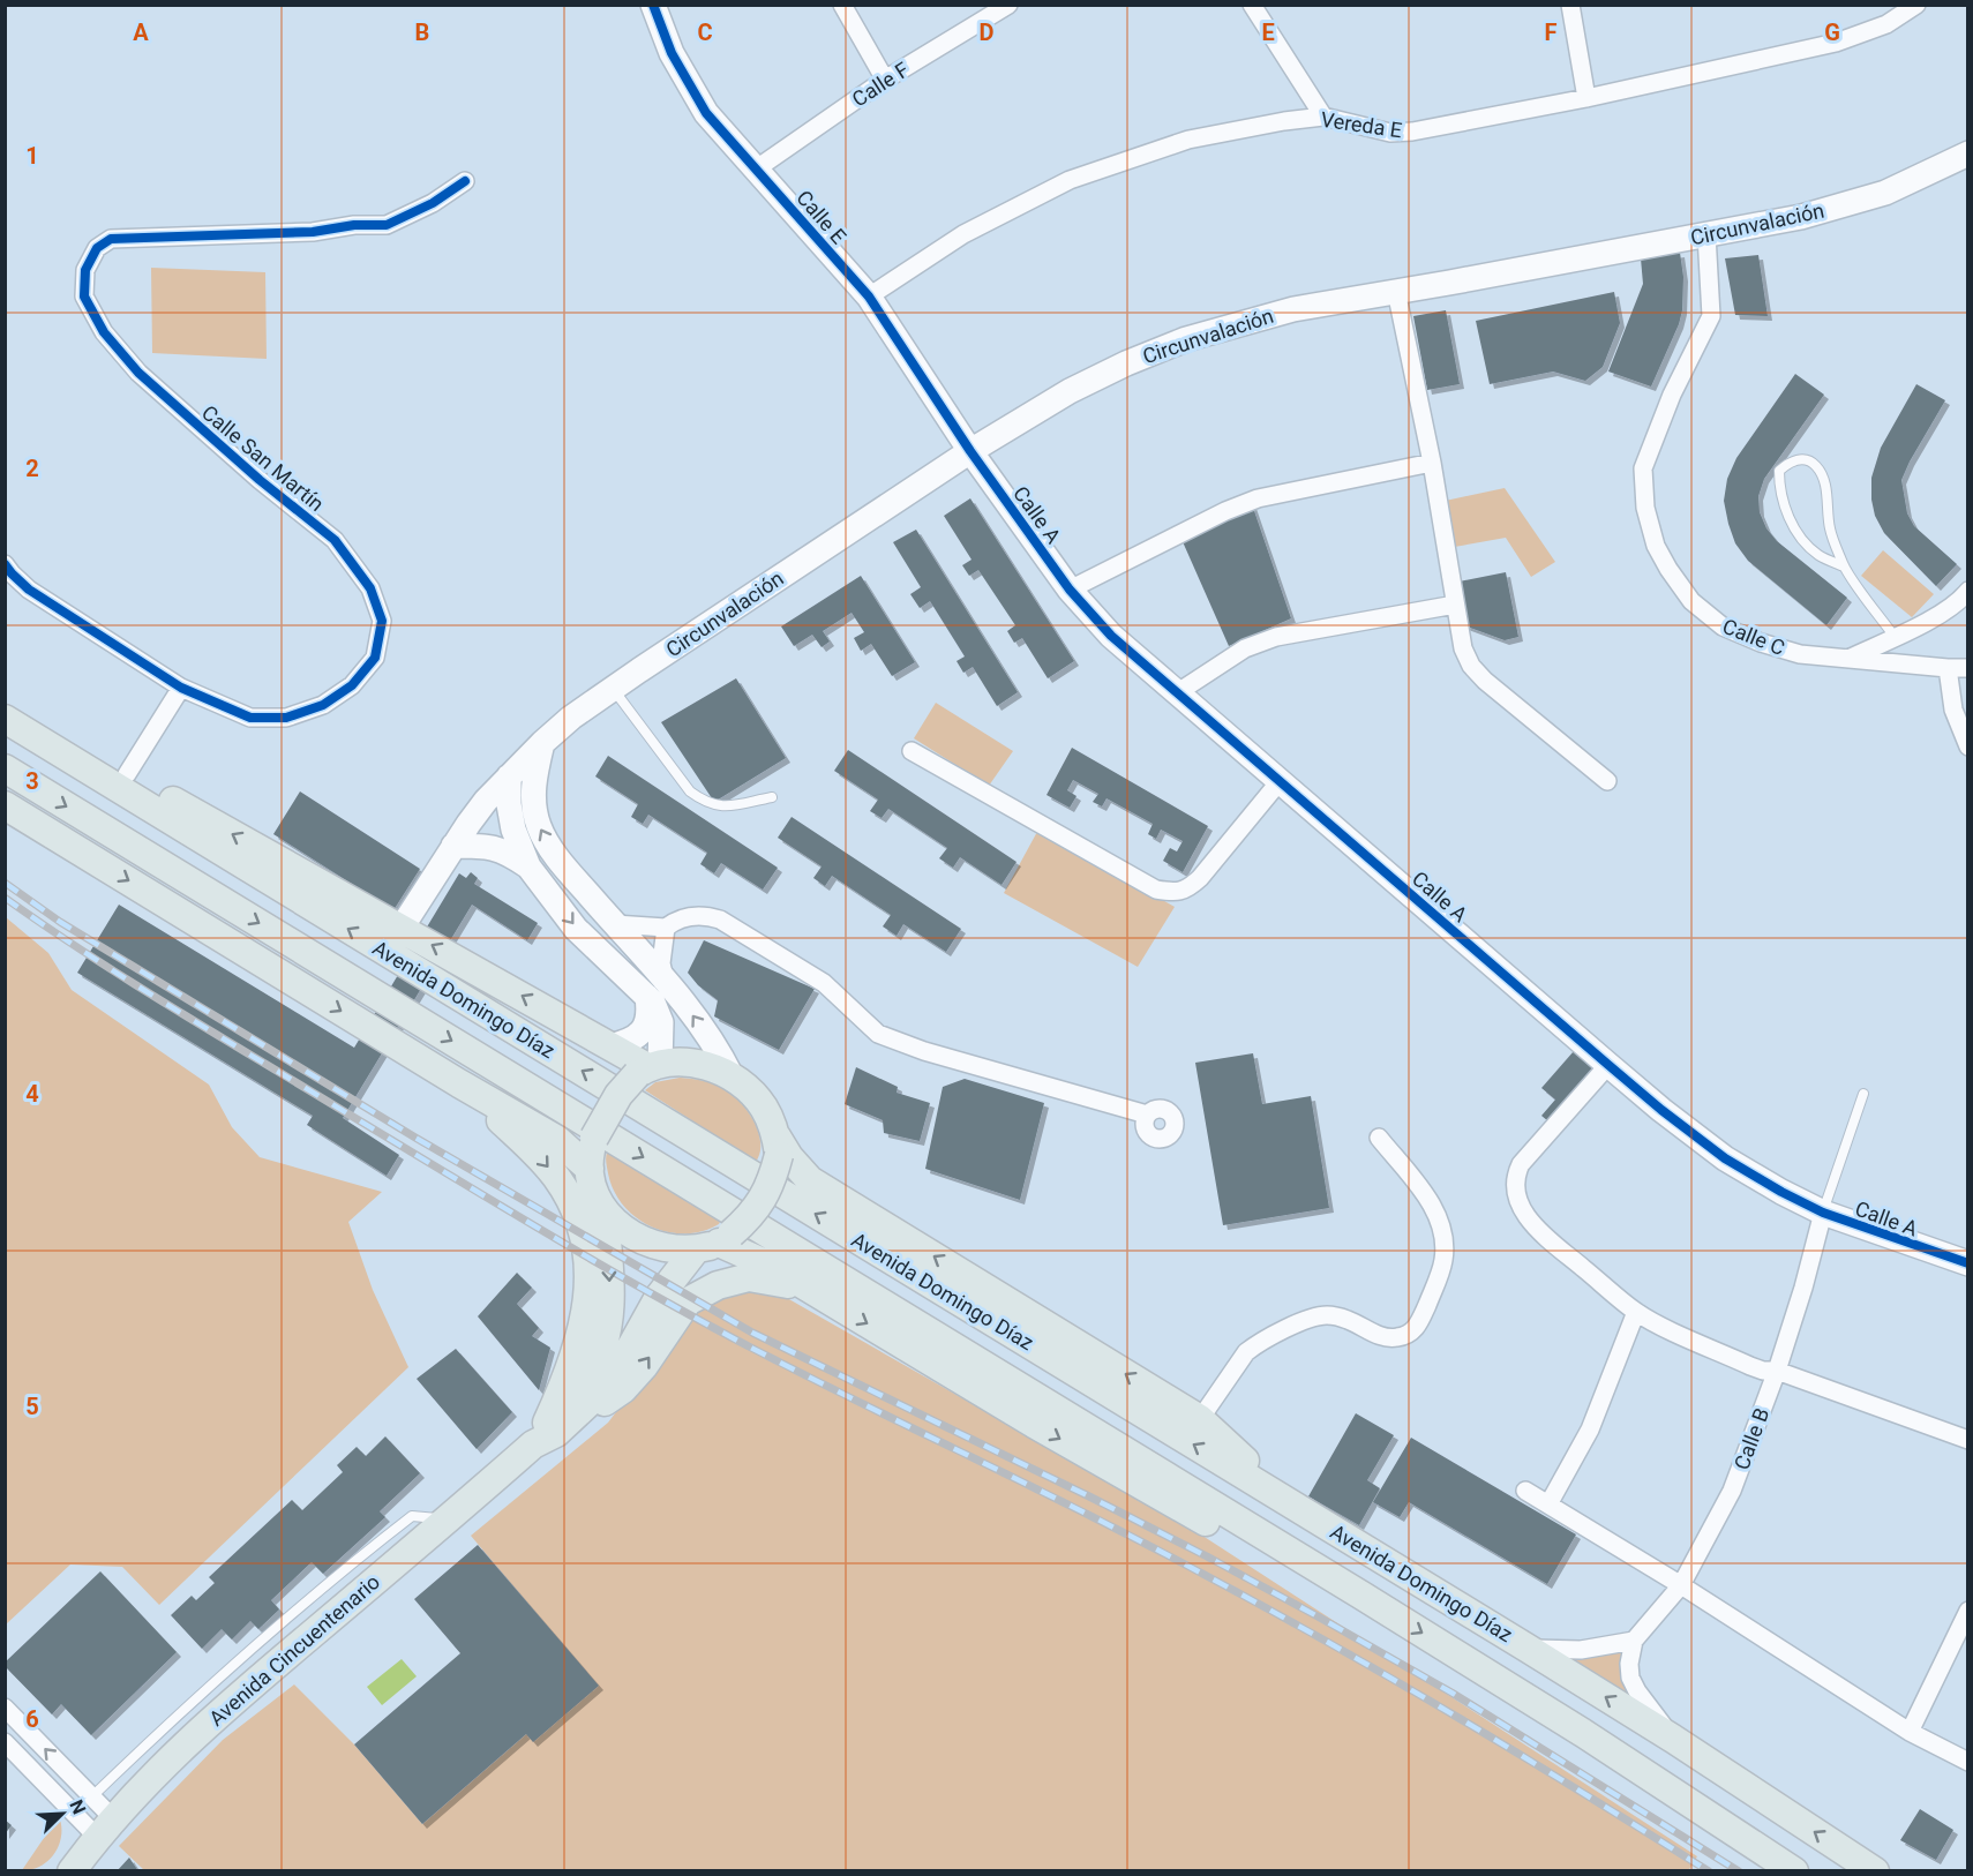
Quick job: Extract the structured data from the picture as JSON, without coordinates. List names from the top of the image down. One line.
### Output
{"streets":{"main road":["Calle E","Circunvalación","Calle A","Avenida Domingo Díaz","Avenida Cincuentenario"],"street":["Calle F","Vereda E","Calle San Martín","Calle C","Calle B"]},"crossings":[["Calle F","Calle E"],["Vereda E","Calle E"],["Calle E","Circunvalación"],["Calle E","Calle A"],["Circunvalación","Calle A"],["Circunvalación","Calle C"],["Calle A","Calle B"]],"north":"top right","grid":{"columns":["A","B","C","D","E","F","G"],"rows":["1","2","3","4","5","6"]}}
